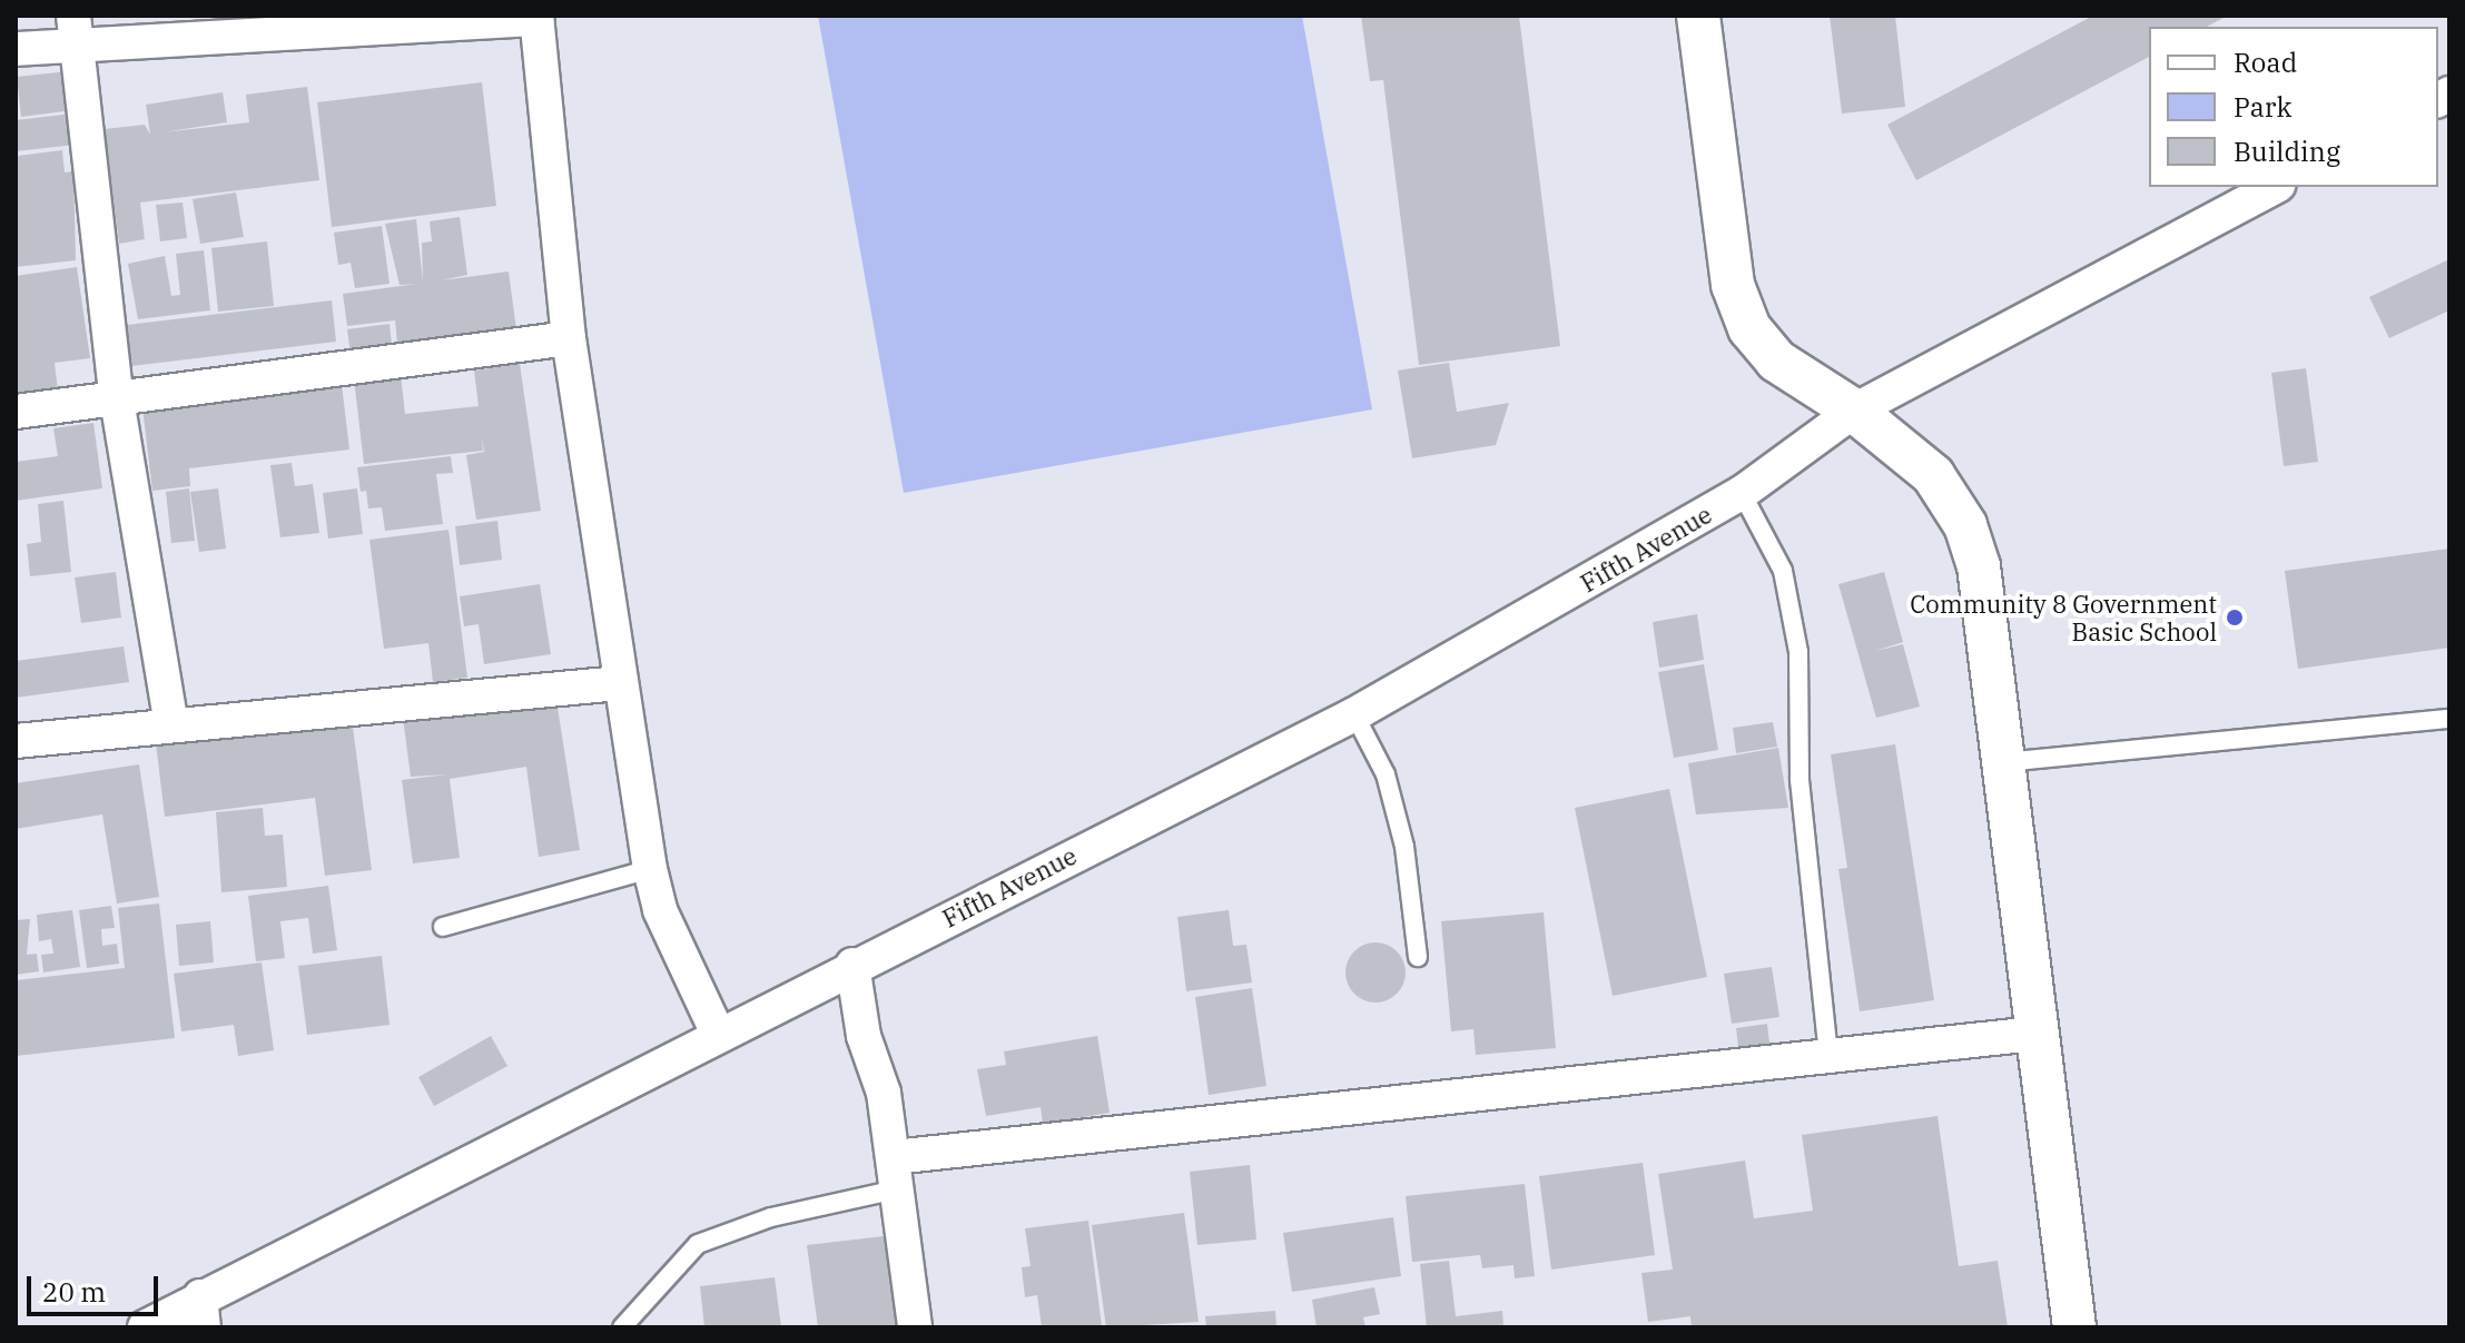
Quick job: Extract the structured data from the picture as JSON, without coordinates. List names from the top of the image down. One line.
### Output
{"streets":{"street":["Fifth Avenue"]},"places":["Community 8 Government Basic School"],"legend":["Road","Park","Building"],"scale_bar":"20 m"}
